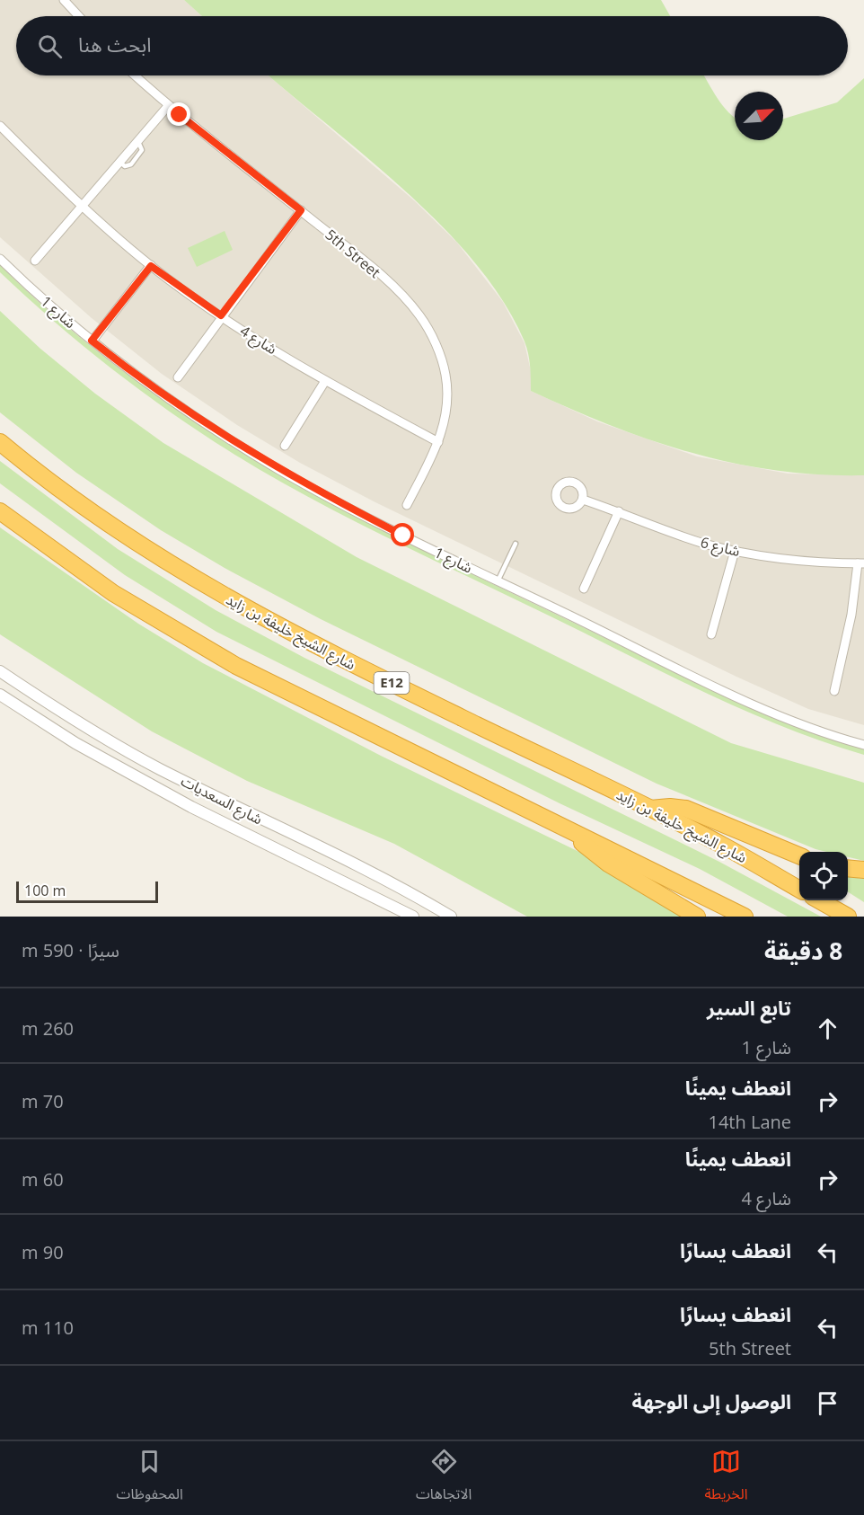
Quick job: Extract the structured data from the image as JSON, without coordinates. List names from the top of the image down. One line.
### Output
{"streets":{"highway":["شارع الشيخ خليفة بن زايد","E12"],"street":["5th Street","شارع 1","شارع 4","شارع 6","شارع السعديات"]},"crossings":[["5th Street","شارع 4"]],"scale_bar":"100 m","north":"top right","page":{"search":"ابحث هنا","scale":"100 m","heading":["8 دقيقة","سيرًا · 590 m"],"list":[["تابع السير","شارع 1","260 m"],["انعطف يمينًا","14th Lane","70 m"],["انعطف يمينًا","شارع 4","60 m"],["انعطف يسارًا","90 m"],["انعطف يسارًا","5th Street","110 m"],"الوصول إلى الوجهة"],"nav":["الخريطة","الاتجاهات","المحفوظات"]}}
